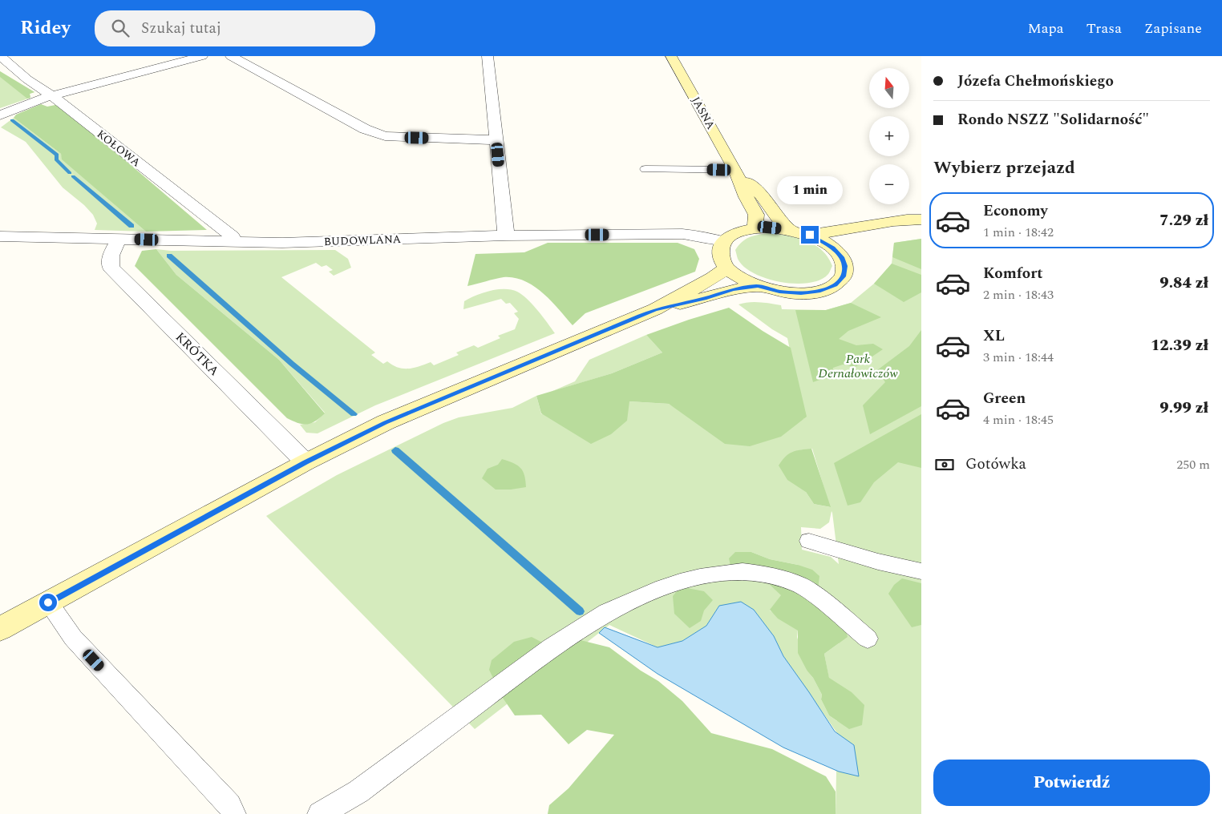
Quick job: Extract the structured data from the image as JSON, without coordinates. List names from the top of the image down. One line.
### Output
{"streets":{"street":["JASNA","KOŁOWA","BUDOWLANA","KRÓTKA"]},"crossings":[["KOŁOWA","BUDOWLANA"],["BUDOWLANA","KRÓTKA"]],"parks":["Park Dernałowiczów"],"north":"top","page":{"header":"Ridey","search":"Szukaj tutaj","nav":["Mapa","Trasa","Zapisane"],"banner":["Józefa Chełmońskiego","Rondo NSZZ \"Solidarność\""],"map_buttons":["+","−"],"heading":"Wybierz przejazd","bubble":"1 min","list":[{"name":"Economy","note":"1 min · 18:42","value":"7.29 zł"},{"name":"Komfort","note":"2 min · 18:43","value":"9.84 zł"},{"name":"XL","note":"3 min · 18:44","value":"12.39 zł"},{"name":"Green","note":"4 min · 18:45","value":"9.99 zł"}],"pay":["Gotówka","250 m"],"buttons":"Potwierdź"}}
